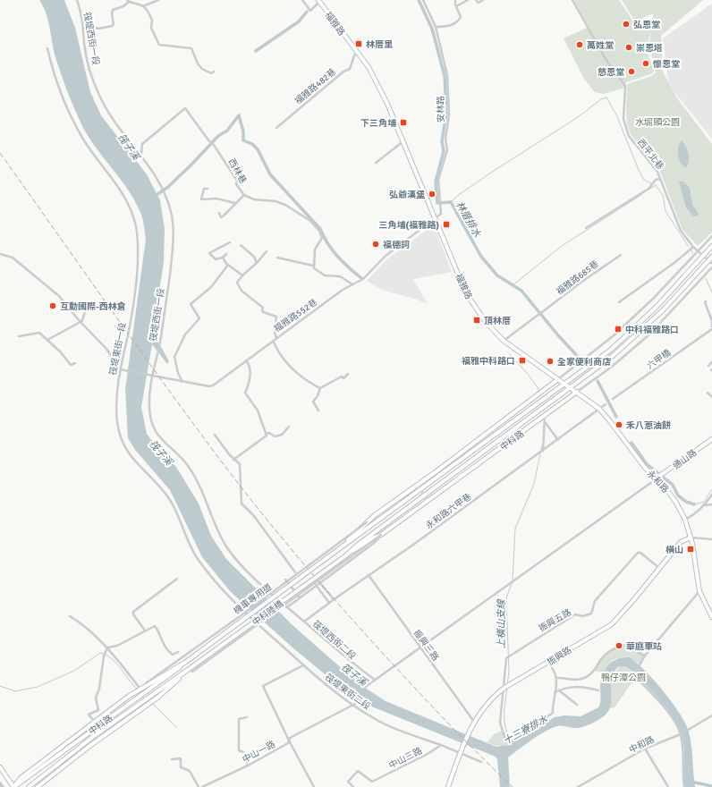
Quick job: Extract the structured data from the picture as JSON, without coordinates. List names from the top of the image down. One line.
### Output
{"streets":{"street":["福雅路","筏堤西街一段","福雅路482巷","安林路","西平北巷","西林巷","福雅路685巷","福雅路552巷","筏堤東街一段","六甲橋","中科路","通山路","永和路","永和路六甲巷","機車專用道","中科陸橋","振興五路","筏堤西街二段","振興三路","振興路","筏堤東街二段","中和路","中山一路","中山三路"]},"crossings":[["福雅路","福雅路482巷"],["福雅路","安林路"],["福雅路","福雅路685巷"],["福雅路","福雅路552巷"],["福雅路","中科路"],["福雅路","永和路"],["筏堤西街一段","西林巷"],["筏堤西街一段","福雅路552巷"],["筏堤西街一段","中科路"],["筏堤西街一段","筏堤西街二段"],["安林路","福雅路552巷"],["西平北巷","中科路"],["福雅路552巷","筏堤東街一段"],["筏堤東街一段","筏堤東街二段"],["中科路","永和路"],["中科路","中科陸橋"],["中科路","筏堤西街二段"],["通山路","永和路"],["永和路","永和路六甲巷"],["永和路","振興路"],["永和路六甲巷","筏堤西街二段"],["永和路六甲巷","振興三路"],["振興五路","振興路"],["振興三路","振興路"],["筏堤東街二段","中山一路"],["筏堤東街二段","中山三路"]],"water":["筏子溪","林厝排水","上橫山支線","十三寮排水"],"parks":["水堀頭公園","鴨仔潭公園"],"places":{"other":["弘恩堂","萬姓堂","崇恩塔","懷恩堂","慈恩堂","弘爺漢堡","福德詞","互動國際-西林倉","全家便利商店","禾八蔥油餅","華庭車站"],"transit":["林厝里","下三角埔","三角埔(福雅路)","頂林厝","中科福雅路口","福雅中科路口","橫山"]}}
